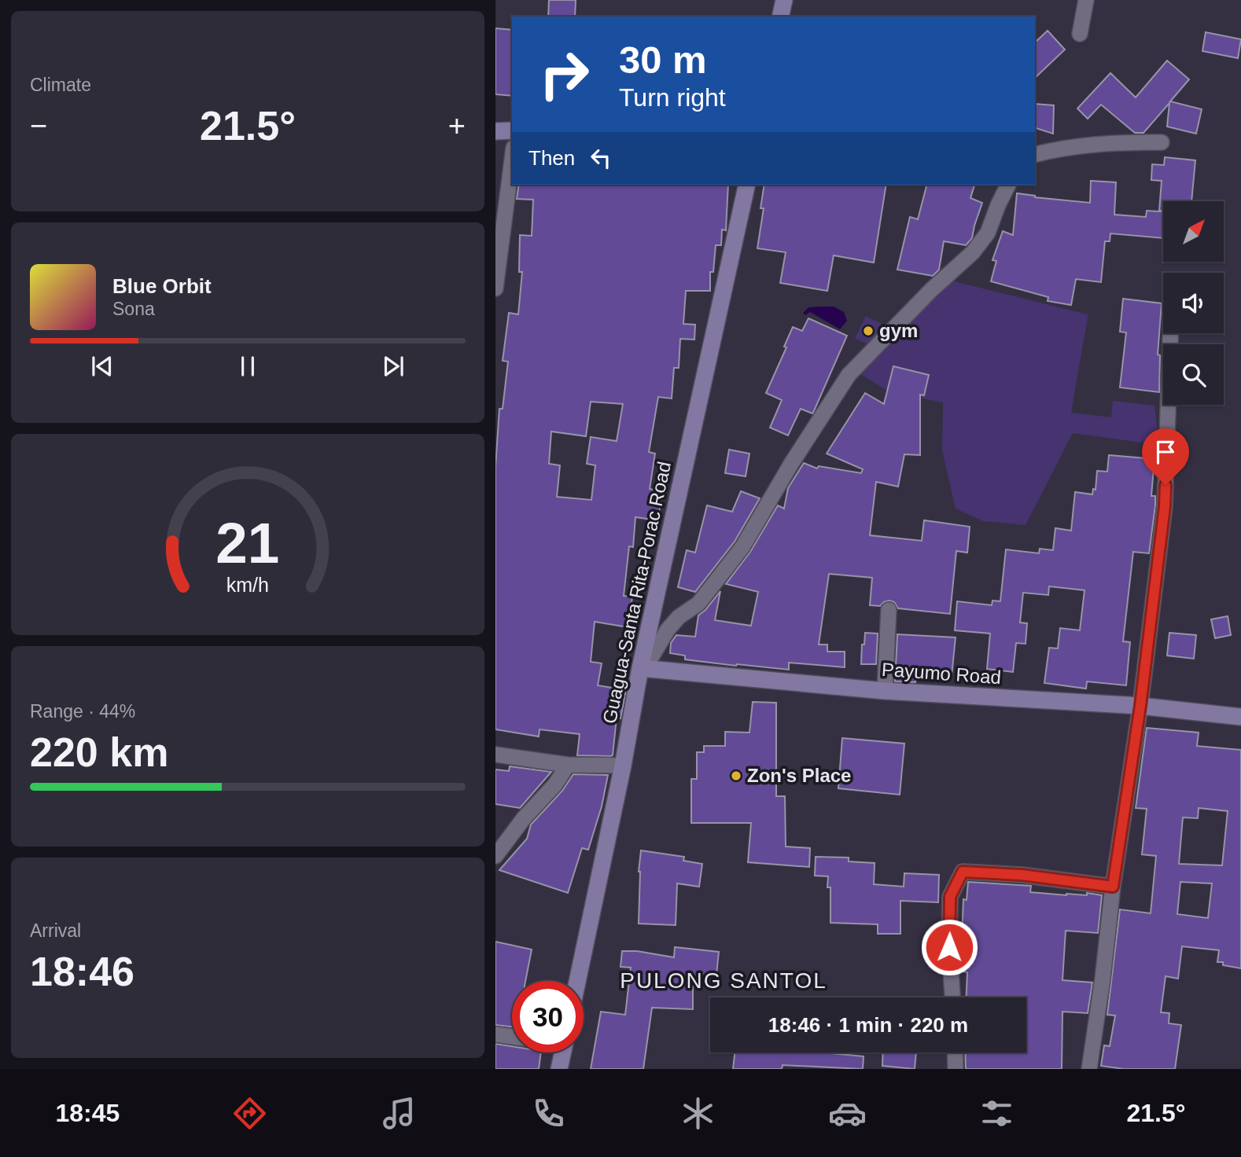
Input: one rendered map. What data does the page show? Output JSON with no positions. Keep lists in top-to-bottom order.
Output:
{
  "streets": {
    "main road": ["Guagua-Santa Rita-Porac Road", "Payumo Road"]
  },
  "crossings": [
    ["Guagua-Santa Rita-Porac Road", "Payumo Road"]
  ],
  "districts": ["PULONG SANTOL"],
  "places": ["gym", "Zon's Place"],
  "north": "top right",
  "page": {
    "tile": [
      "Climate",
      ["Range · 44%", "220 km"],
      ["Arrival", "18:46"]
    ],
    "turn": ["30 m", "Turn right"],
    "heat": ["−", "21.5°", "+"],
    "then": "Then",
    "song": ["Blue Orbit", "Sona"],
    "limit": "30",
    "trip": "18:46 · 1 min · 220 m",
    "tabs": ["18:45", "21.5°"],
    "gauge": ["21", "km/h"]
  }
}
